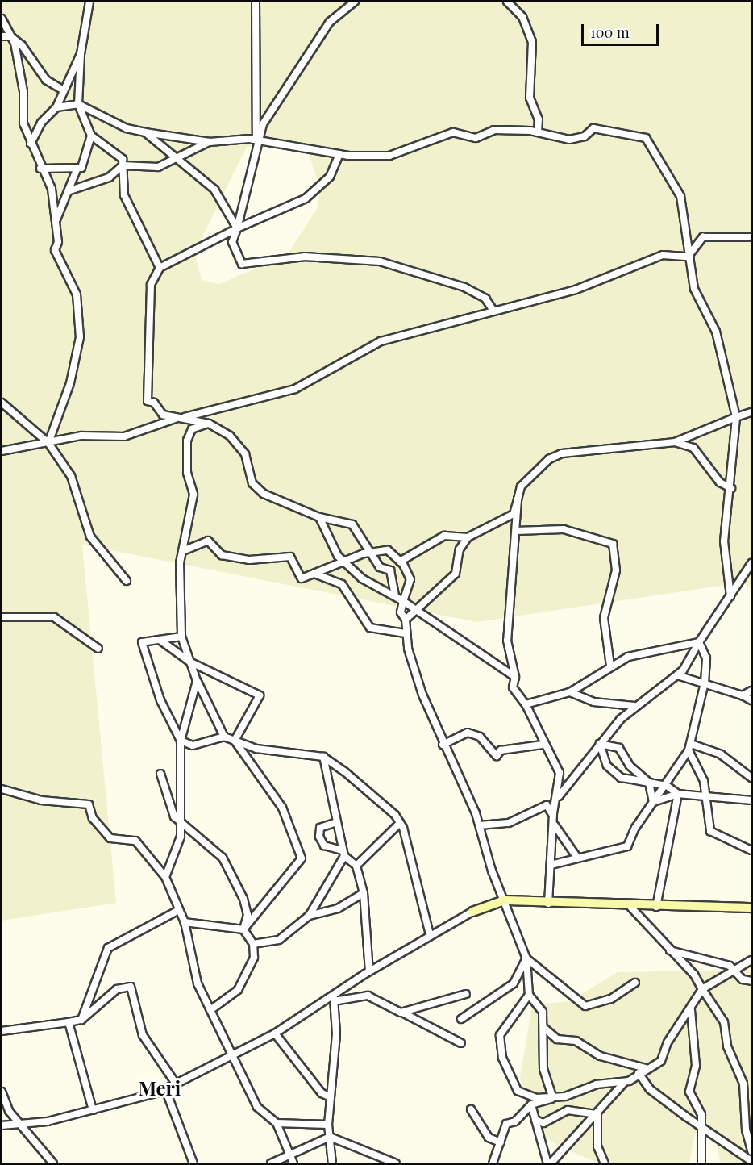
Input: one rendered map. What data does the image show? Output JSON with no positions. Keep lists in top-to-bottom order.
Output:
{
  "districts": ["Meri"],
  "scale_bar": "100 m"
}
